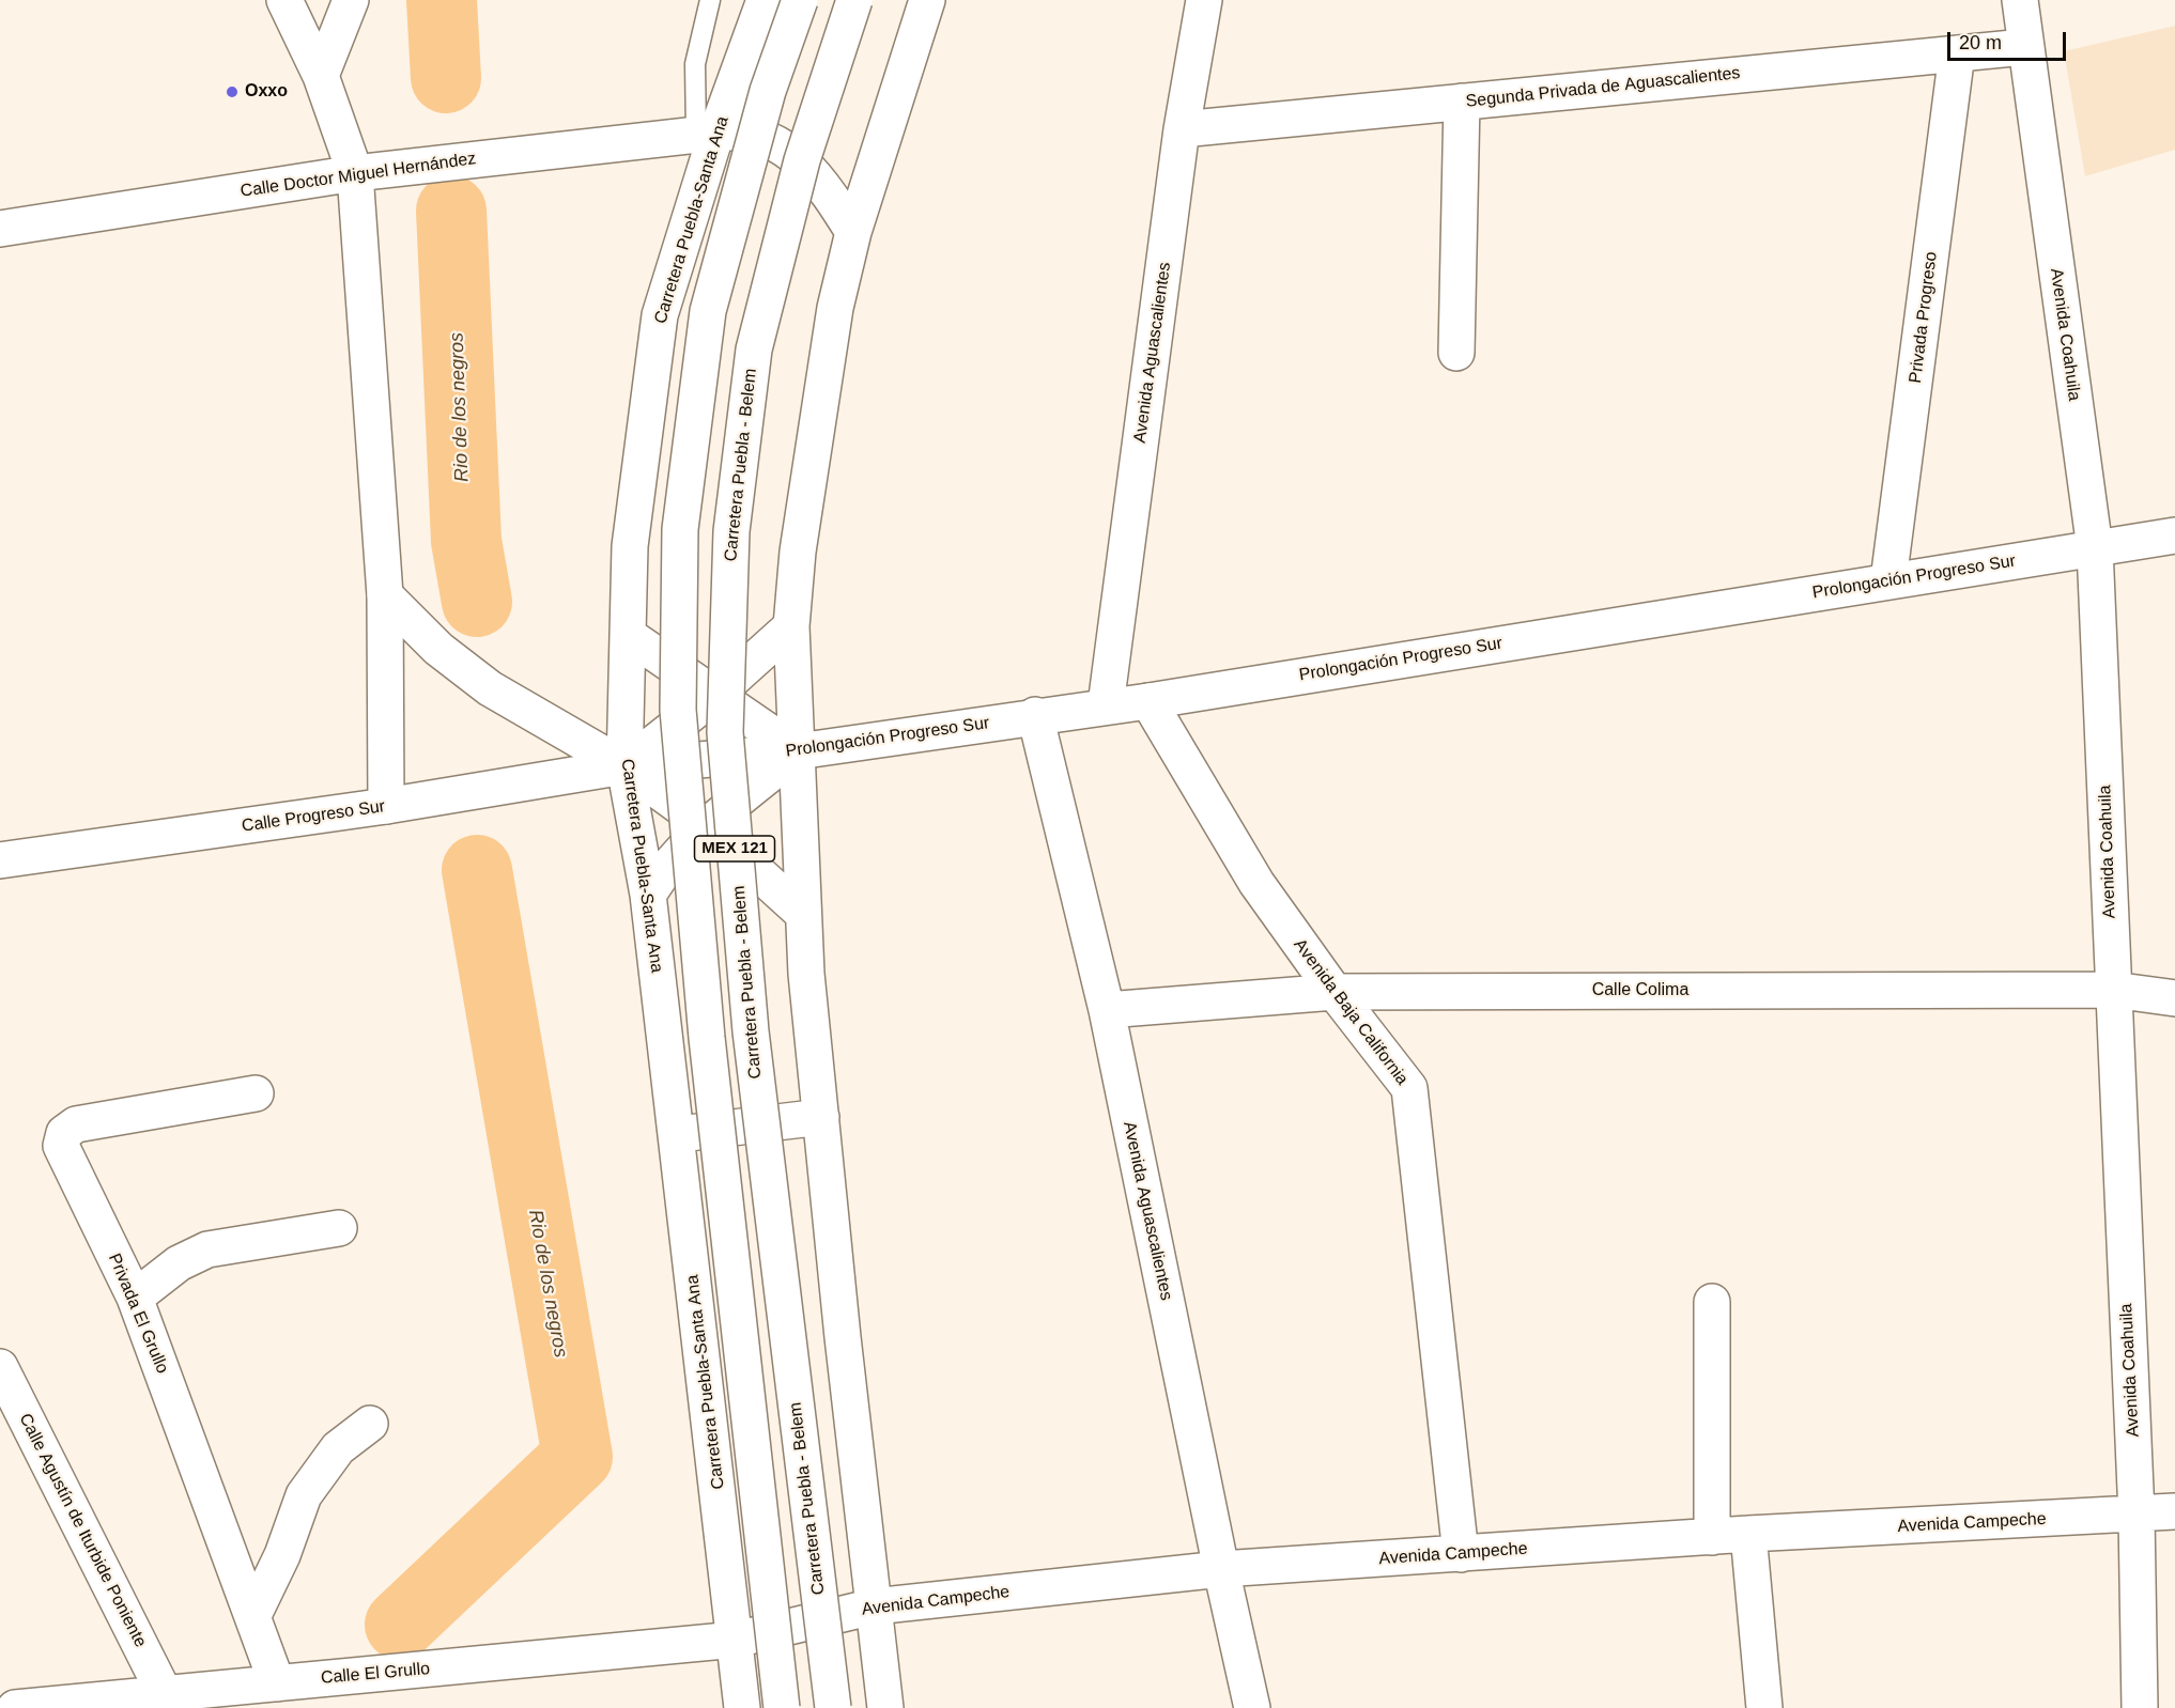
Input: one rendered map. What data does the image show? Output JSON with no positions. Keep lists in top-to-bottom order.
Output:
{
  "streets": {
    "street": [
      "Segunda Privada de Aguascalientes",
      "Calle Doctor Miguel Hernández",
      "Carretera Puebla-Santa Ana",
      "Privada Progreso",
      "Avenida Coahuila",
      "Avenida Aguascalientes",
      "Carretera Puebla - Belem",
      "Prolongación Progreso Sur",
      "Calle Progreso Sur",
      "MEX 121",
      "Calle Colima",
      "Avenida Baja California",
      "Privada El Grullo",
      "Avenida Campeche",
      "Calle Agustín de Iturbide Poniente",
      "Calle El Grullo"
    ]
  },
  "crossings": [
    ["Segunda Privada de Aguascalientes", "Privada Progreso"],
    ["Segunda Privada de Aguascalientes", "Avenida Coahuila"],
    ["Segunda Privada de Aguascalientes", "Avenida Aguascalientes"],
    ["Calle Doctor Miguel Hernández", "Carretera Puebla-Santa Ana"],
    ["Carretera Puebla-Santa Ana", "Prolongación Progreso Sur"],
    ["Carretera Puebla-Santa Ana", "Calle Progreso Sur"],
    ["Carretera Puebla-Santa Ana", "Avenida Campeche"],
    ["Carretera Puebla-Santa Ana", "Calle El Grullo"],
    ["Privada Progreso", "Prolongación Progreso Sur"],
    ["Avenida Coahuila", "Prolongación Progreso Sur"],
    ["Avenida Coahuila", "Calle Colima"],
    ["Avenida Coahuila", "Avenida Campeche"],
    ["Avenida Aguascalientes", "Prolongación Progreso Sur"],
    ["Avenida Aguascalientes", "Calle Colima"],
    ["Avenida Aguascalientes", "Avenida Campeche"],
    ["Prolongación Progreso Sur", "Calle Progreso Sur"],
    ["Prolongación Progreso Sur", "Avenida Baja California"],
    ["Calle Colima", "Avenida Baja California"],
    ["Avenida Baja California", "Avenida Campeche"],
    ["Privada El Grullo", "Calle El Grullo"],
    ["Avenida Campeche", "Calle El Grullo"],
    ["Calle Agustín de Iturbide Poniente", "Calle El Grullo"]
  ],
  "water": ["Rio de los negros"],
  "places": ["Oxxo"],
  "scale_bar": "20 m"
}
